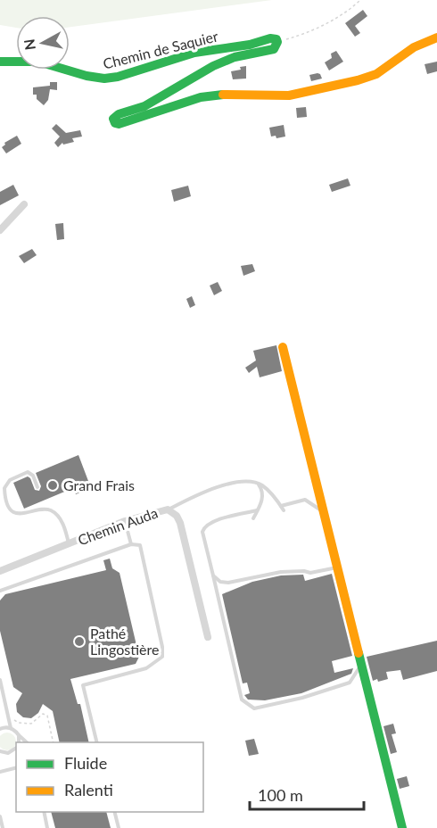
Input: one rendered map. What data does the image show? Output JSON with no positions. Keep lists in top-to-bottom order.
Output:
{
  "streets": {
    "street": ["Chemin de Saquier", "Chemin Auda"]
  },
  "places": ["Grand Frais", "Pathé Lingostière"],
  "legend": ["Fluide", "Ralenti"],
  "scale_bar": "100 m",
  "north": "left"
}
